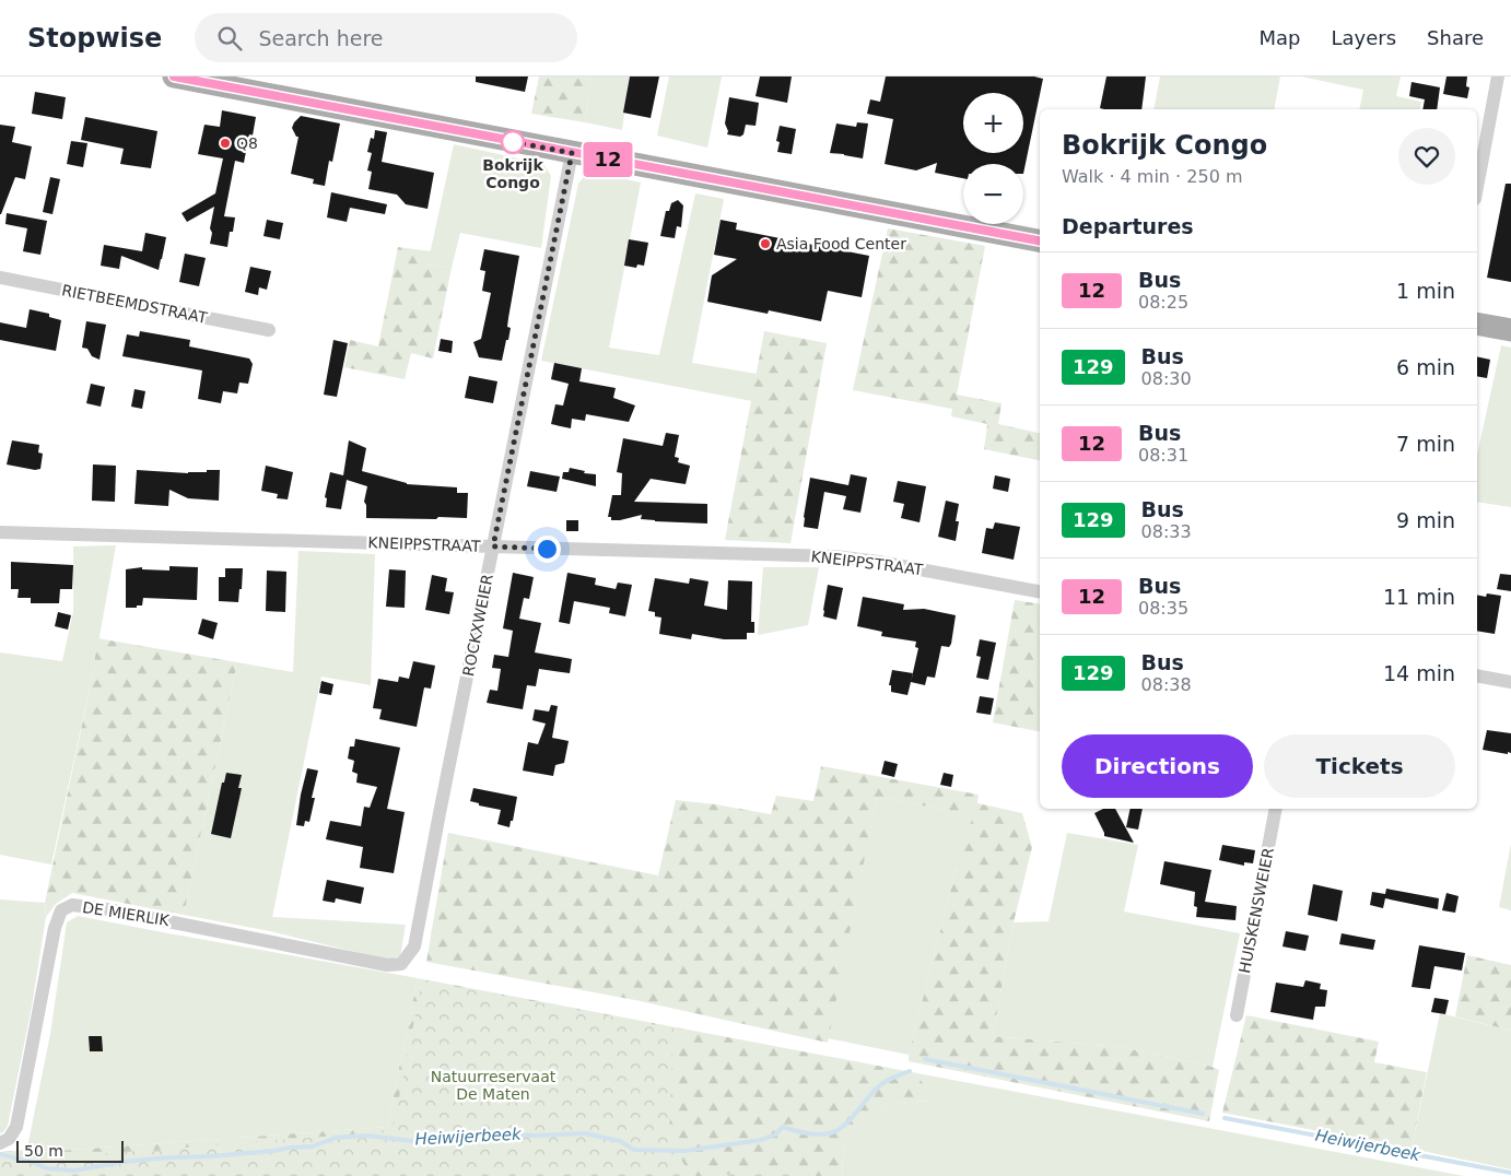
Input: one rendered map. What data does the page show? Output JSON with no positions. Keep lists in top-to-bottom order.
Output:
{
  "streets": {
    "street": [
      "RIETBEEMDSTRAAT",
      "KNEIPPSTRAAT",
      "ROCKXWEIER",
      "HUISKENSWEIER",
      "DE MIERLIK"
    ]
  },
  "crossings": [
    ["KNEIPPSTRAAT", "ROCKXWEIER"],
    ["ROCKXWEIER", "DE MIERLIK"]
  ],
  "water": ["Heiwijerbeek"],
  "parks": ["Natuurreservaat De Maten"],
  "places": ["Bokrijk Congo", "Q8", "Asia Food Center"],
  "lines": ["bus line 12"],
  "scale_bar": "50 m",
  "page": {
    "header": "Stopwise",
    "search": "Search here",
    "nav": ["Map", "Layers", "Share"],
    "on_map": "12",
    "map_buttons": ["+", "−"],
    "heading": [
      ["Bokrijk Congo", "Walk · 4 min · 250 m"],
      "Departures"
    ],
    "list": [
      {
        "mark": "12",
        "name": "Bus",
        "note": "08:25",
        "value": "1 min"
      },
      {
        "mark": "129",
        "name": "Bus",
        "note": "08:30",
        "value": "6 min"
      },
      {
        "mark": "12",
        "name": "Bus",
        "note": "08:31",
        "value": "7 min"
      },
      {
        "mark": "129",
        "name": "Bus",
        "note": "08:33",
        "value": "9 min"
      },
      {
        "mark": "12",
        "name": "Bus",
        "note": "08:35",
        "value": "11 min"
      },
      {
        "mark": "129",
        "name": "Bus",
        "note": "08:38",
        "value": "14 min"
      }
    ],
    "buttons": ["Directions", "Tickets"],
    "scale": "50 m"
  }
}
